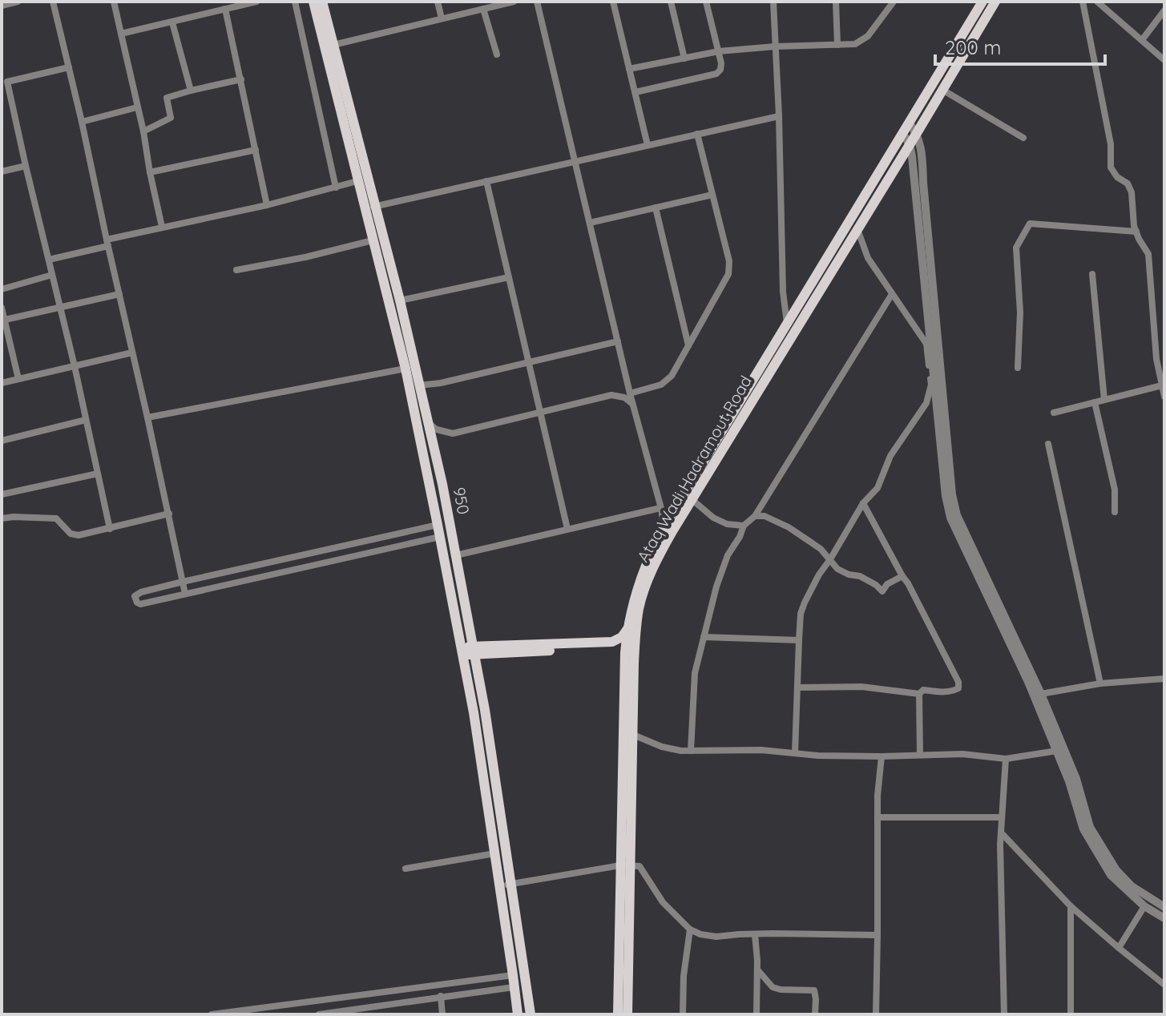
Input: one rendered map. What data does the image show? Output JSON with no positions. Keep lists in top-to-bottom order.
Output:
{
  "streets": {
    "main road": ["Ataq Wadi Hadramout Road", "950"]
  },
  "scale_bar": "200 m"
}
